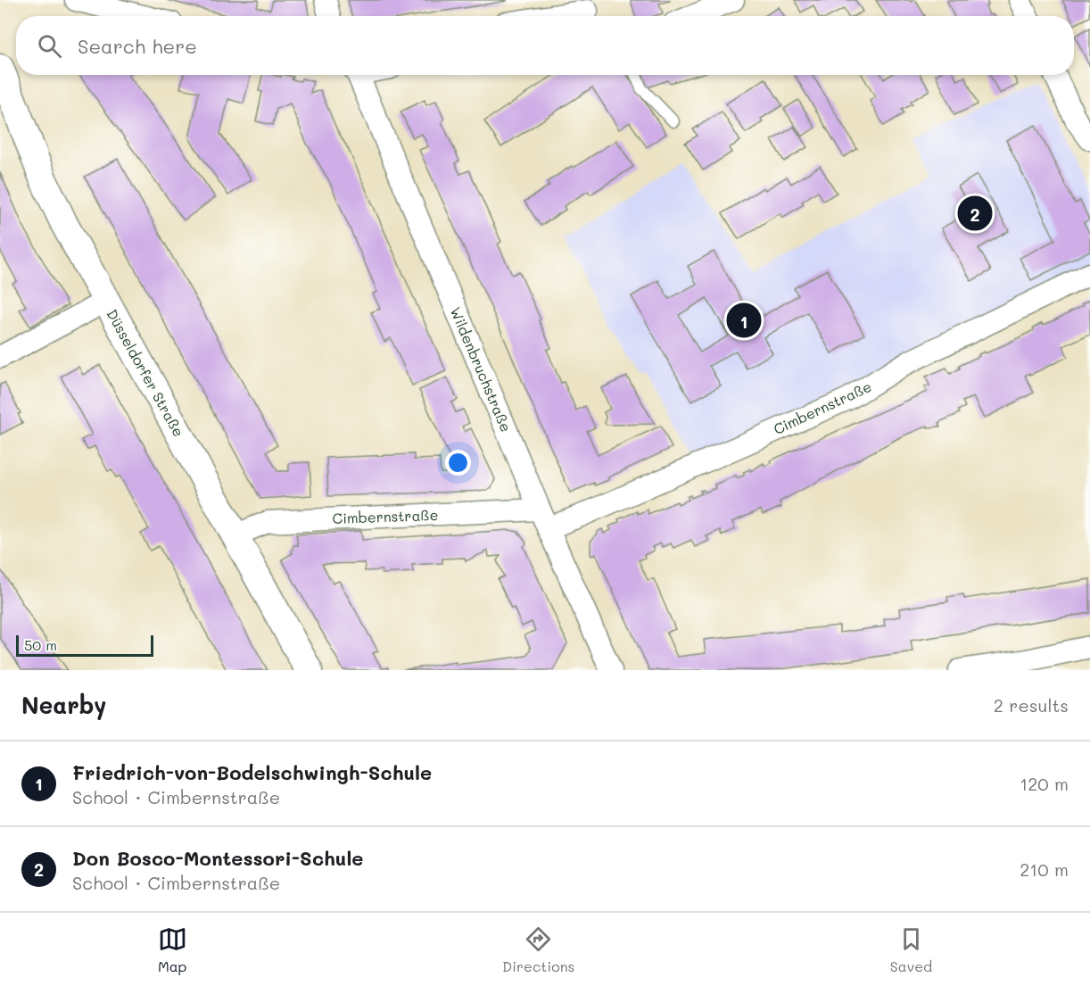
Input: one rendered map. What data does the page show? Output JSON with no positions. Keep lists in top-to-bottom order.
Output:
{
  "streets": {
    "street": ["Wildenbruchstraße", "Düsseldorfer Straße", "Cimbernstraße"]
  },
  "crossings": [
    ["Wildenbruchstraße", "Cimbernstraße"],
    ["Düsseldorfer Straße", "Cimbernstraße"]
  ],
  "scale_bar": "50 m",
  "page": {
    "search": "Search here",
    "pins": ["2", "1"],
    "scale": "50 m",
    "heading": ["Nearby", "2 results"],
    "list": [
      {
        "mark": "1",
        "name": "Friedrich-von-Bodelschwingh-Schule",
        "note": "School · Cimbernstraße",
        "value": "120 m"
      },
      {
        "mark": "2",
        "name": "Don Bosco-Montessori-Schule",
        "note": "School · Cimbernstraße",
        "value": "210 m"
      }
    ],
    "nav": ["Map", "Directions", "Saved"]
  }
}
